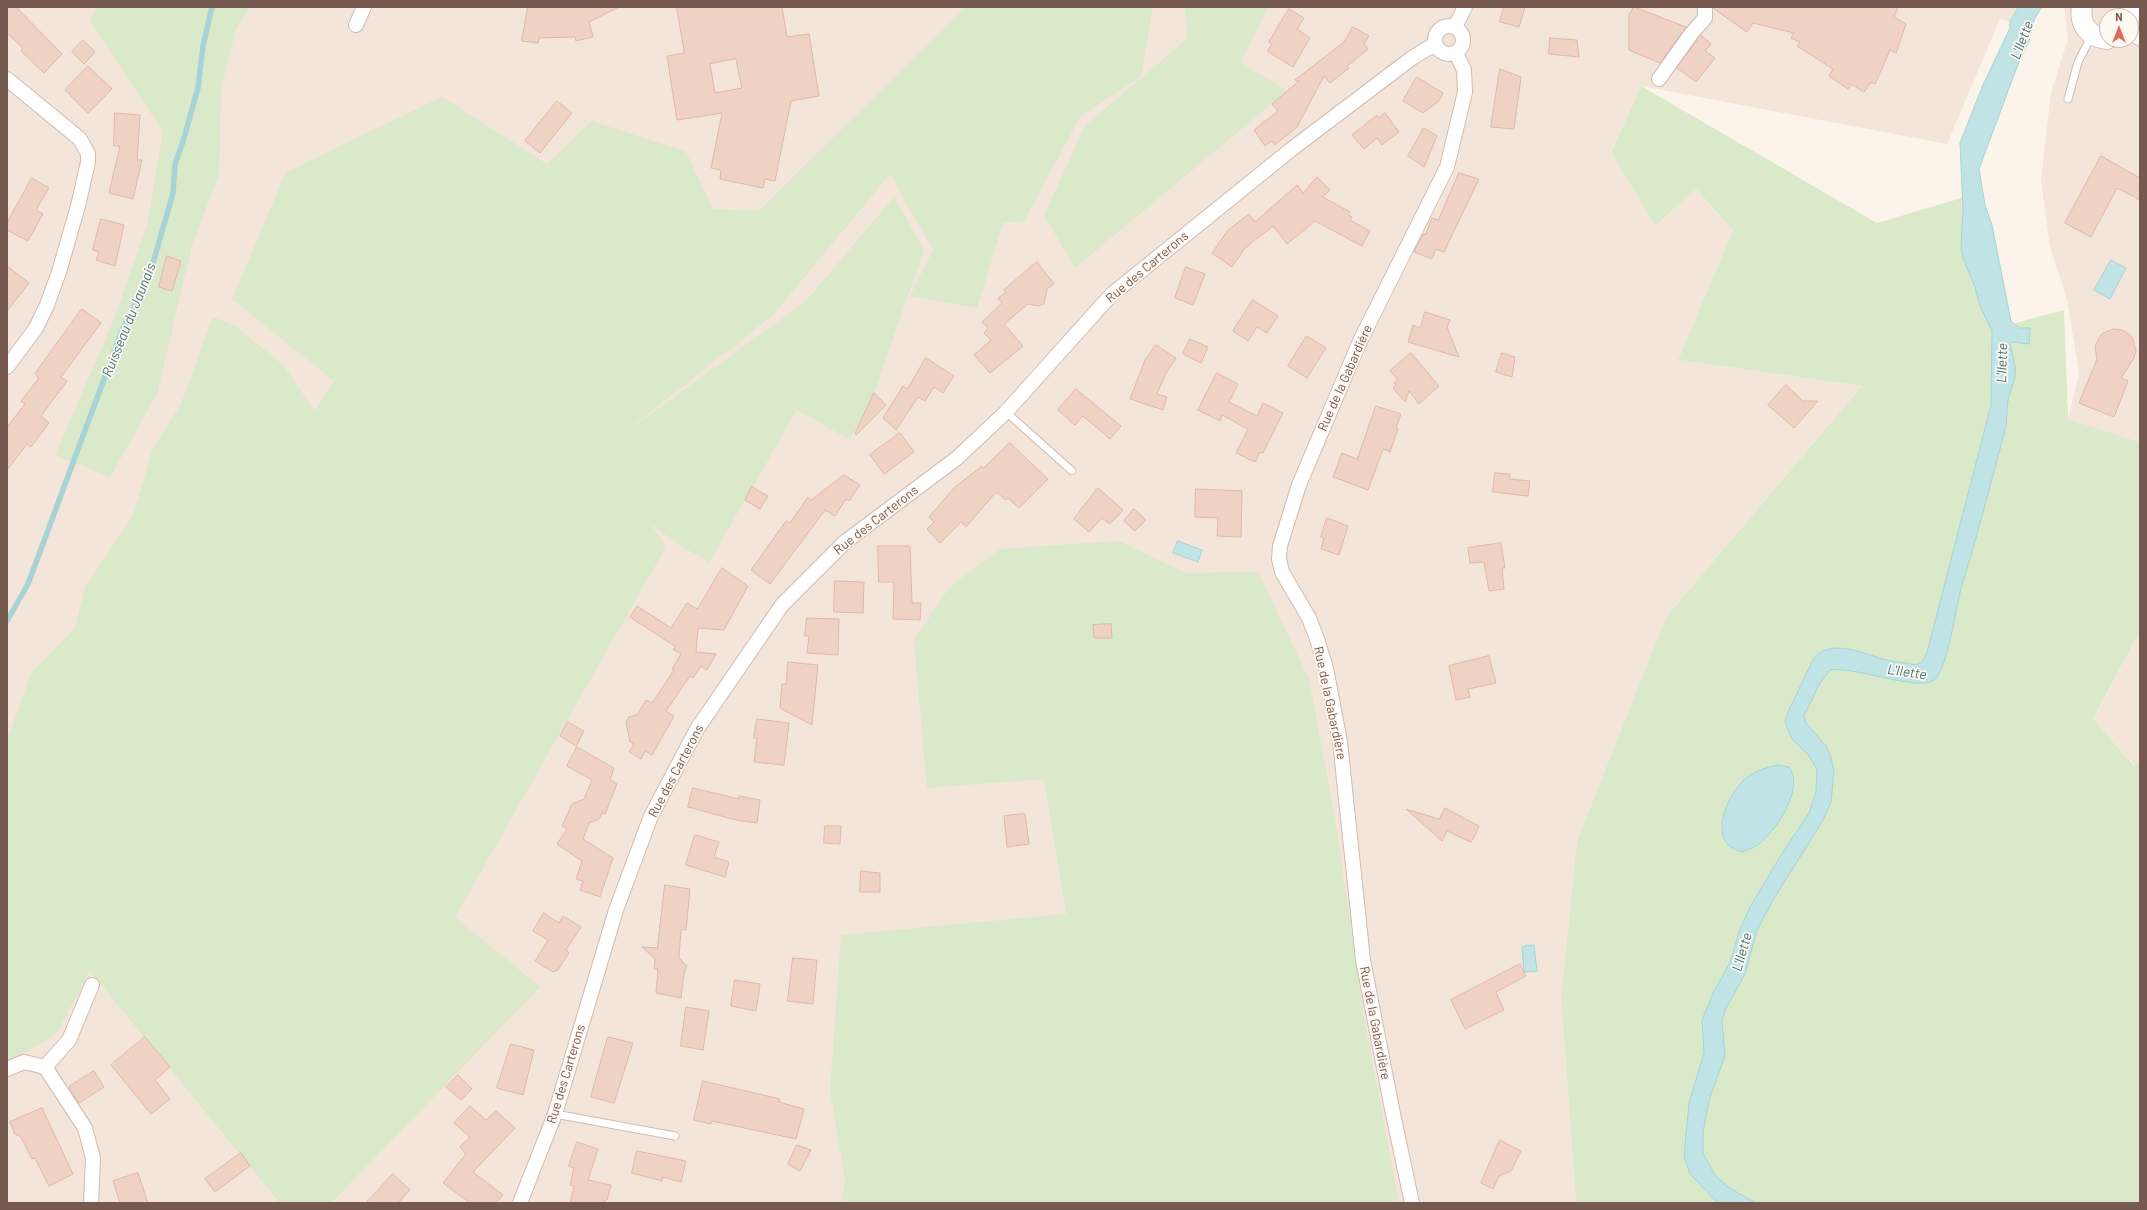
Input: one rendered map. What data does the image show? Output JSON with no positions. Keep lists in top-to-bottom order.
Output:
{
  "streets": {
    "street": ["Rue des Carterons", "Rue de la Gabardière"]
  },
  "crossings": [
    ["Rue des Carterons", "Rue de la Gabardière"]
  ],
  "water": ["L'Ilette", "Ruisseau du Jaunais"],
  "north": "top"
}
